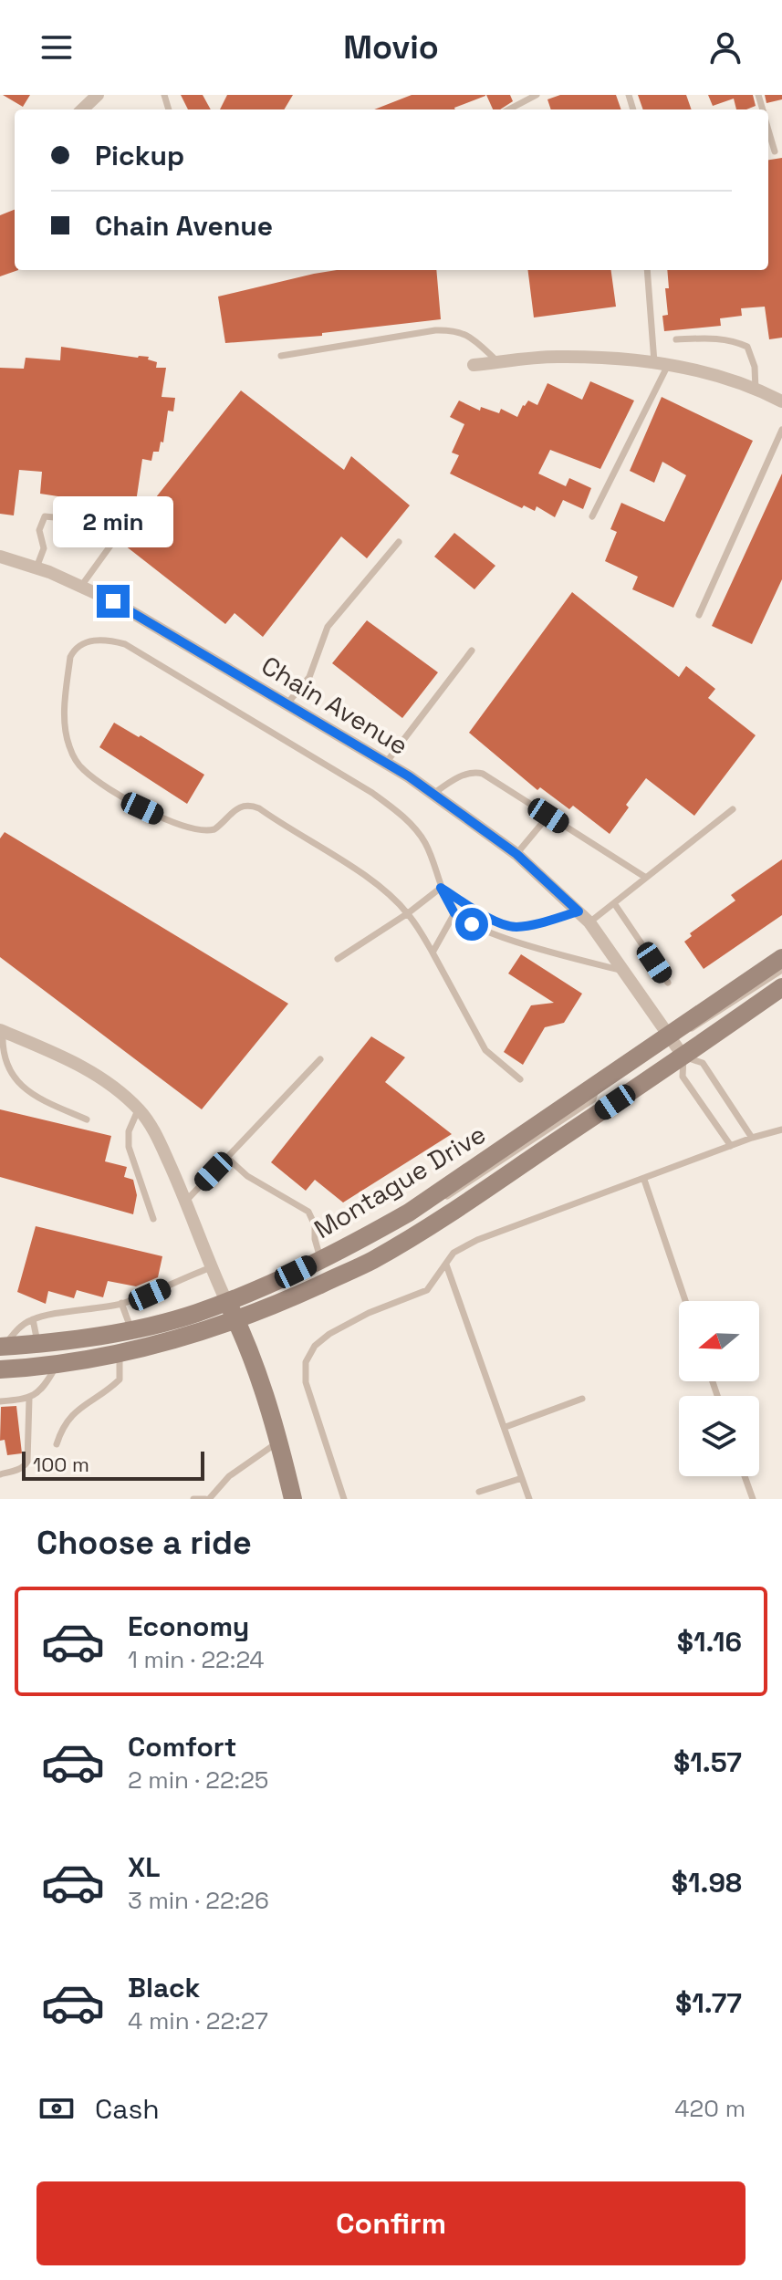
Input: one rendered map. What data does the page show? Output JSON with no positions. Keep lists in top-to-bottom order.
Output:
{
  "streets": {
    "main road": ["Montague Drive"],
    "street": ["Chain Avenue"]
  },
  "crossings": [
    ["Chain Avenue", "Montague Drive"]
  ],
  "scale_bar": "100 m",
  "north": "left",
  "page": {
    "header": "Movio",
    "banner": ["Pickup", "Chain Avenue"],
    "bubble": "2 min",
    "scale": "100 m",
    "heading": "Choose a ride",
    "list": [
      {
        "name": "Economy",
        "note": "1 min · 22:24",
        "value": "$1.16"
      },
      {
        "name": "Comfort",
        "note": "2 min · 22:25",
        "value": "$1.57"
      },
      {
        "name": "XL",
        "note": "3 min · 22:26",
        "value": "$1.98"
      },
      {
        "name": "Black",
        "note": "4 min · 22:27",
        "value": "$1.77"
      }
    ],
    "pay": ["Cash", "420 m"],
    "buttons": "Confirm"
  }
}
